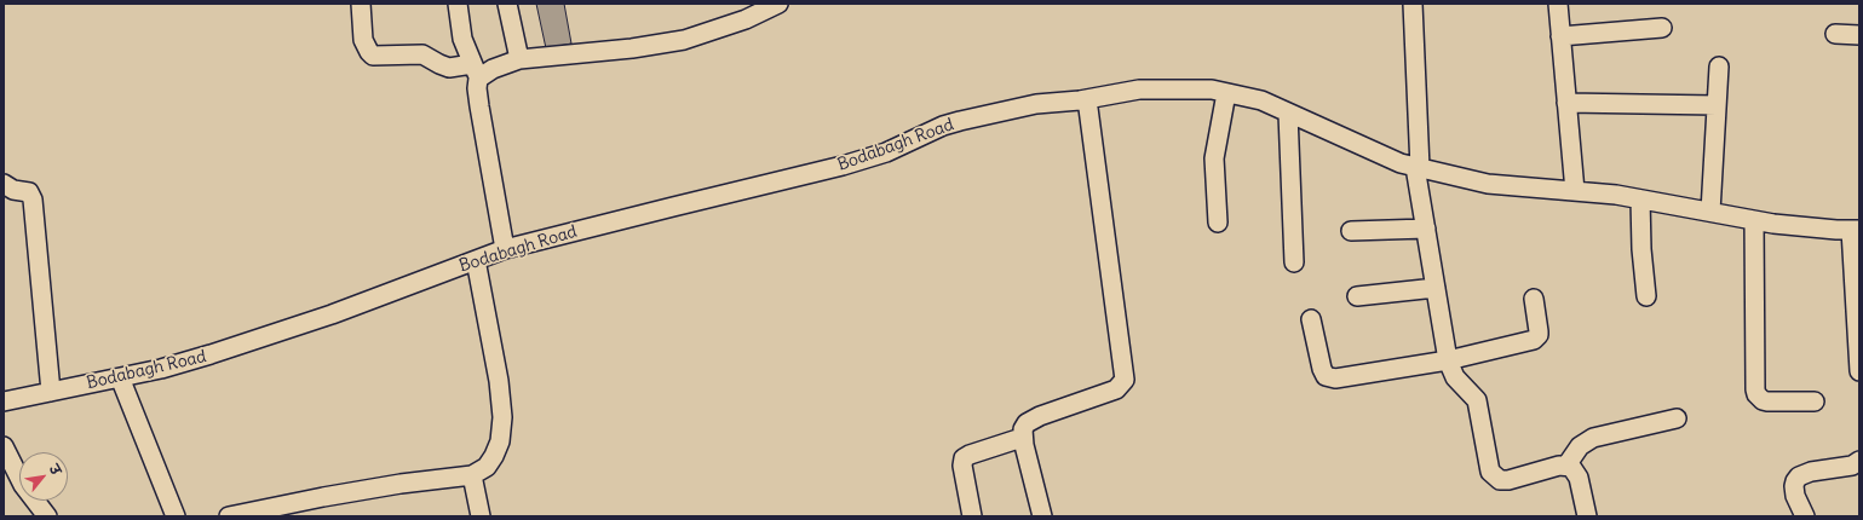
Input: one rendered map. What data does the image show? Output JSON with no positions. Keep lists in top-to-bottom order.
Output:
{
  "streets": {
    "street": ["Bodabagh Road"]
  },
  "north": "top right"
}
